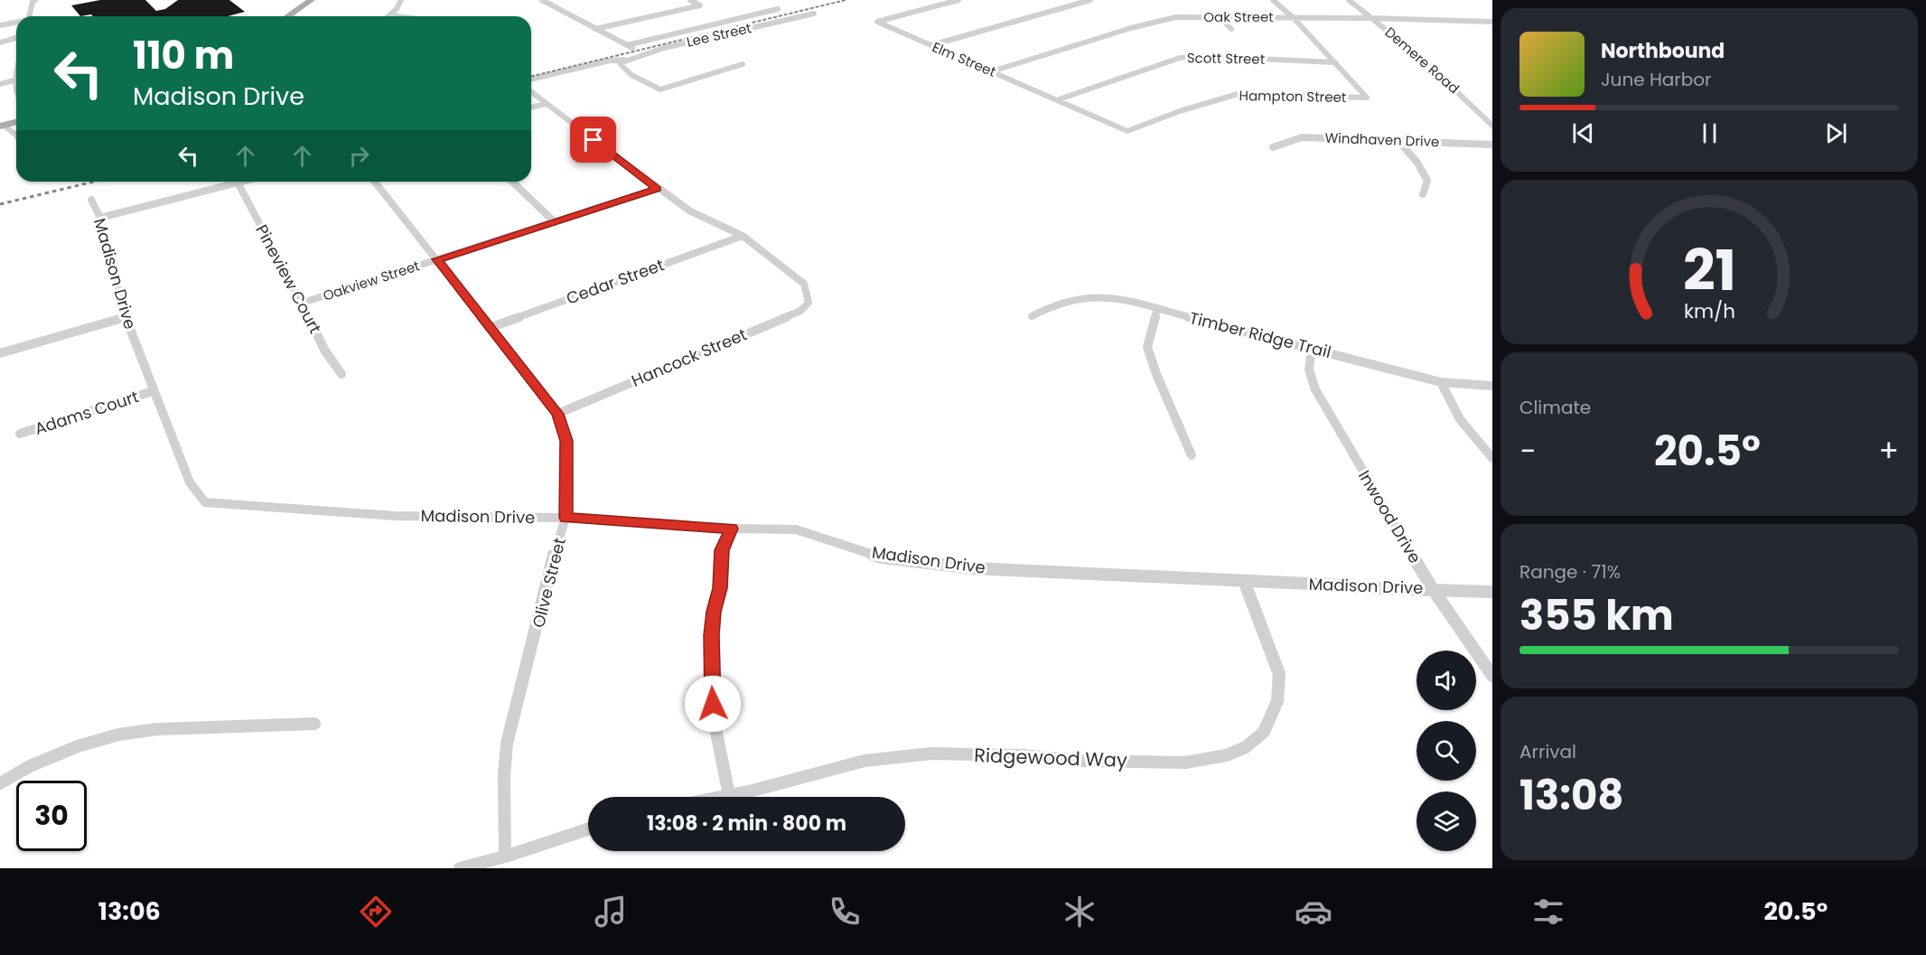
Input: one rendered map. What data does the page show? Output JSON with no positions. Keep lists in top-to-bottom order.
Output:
{
  "streets": {
    "street": [
      "Oak Street",
      "Lee Street",
      "Scott Street",
      "Elm Street",
      "Demere Road",
      "Hampton Street",
      "Windhaven Drive",
      "Madison Drive",
      "Pineview Court",
      "Oakview Street",
      "Cedar Street",
      "Timber Ridge Trail",
      "Hancock Street",
      "Adams Court",
      "Inwood Drive",
      "Olive Street",
      "Ridgewood Way"
    ]
  },
  "crossings": [
    ["Oak Street", "Elm Street"],
    ["Oak Street", "Demere Road"],
    ["Scott Street", "Elm Street"],
    ["Scott Street", "Hampton Street"],
    ["Elm Street", "Hampton Street"],
    ["Madison Drive", "Adams Court"],
    ["Madison Drive", "Inwood Drive"],
    ["Madison Drive", "Olive Street"],
    ["Madison Drive", "Ridgewood Way"],
    ["Pineview Court", "Oakview Street"],
    ["Oakview Street", "Olive Street"],
    ["Cedar Street", "Hancock Street"],
    ["Cedar Street", "Olive Street"],
    ["Timber Ridge Trail", "Inwood Drive"],
    ["Hancock Street", "Olive Street"]
  ],
  "page": {
    "turn": ["110 m", "Madison Drive"],
    "song": ["Northbound", "June Harbor"],
    "tile": [
      "Climate",
      ["Range · 71%", "355 km"],
      ["Arrival", "13:08"]
    ],
    "heat": ["−", "20.5°", "+"],
    "limit": "30",
    "trip": "13:08 · 2 min · 800 m",
    "tabs": ["13:06", "20.5°"],
    "gauge": ["21", "km/h"]
  }
}
